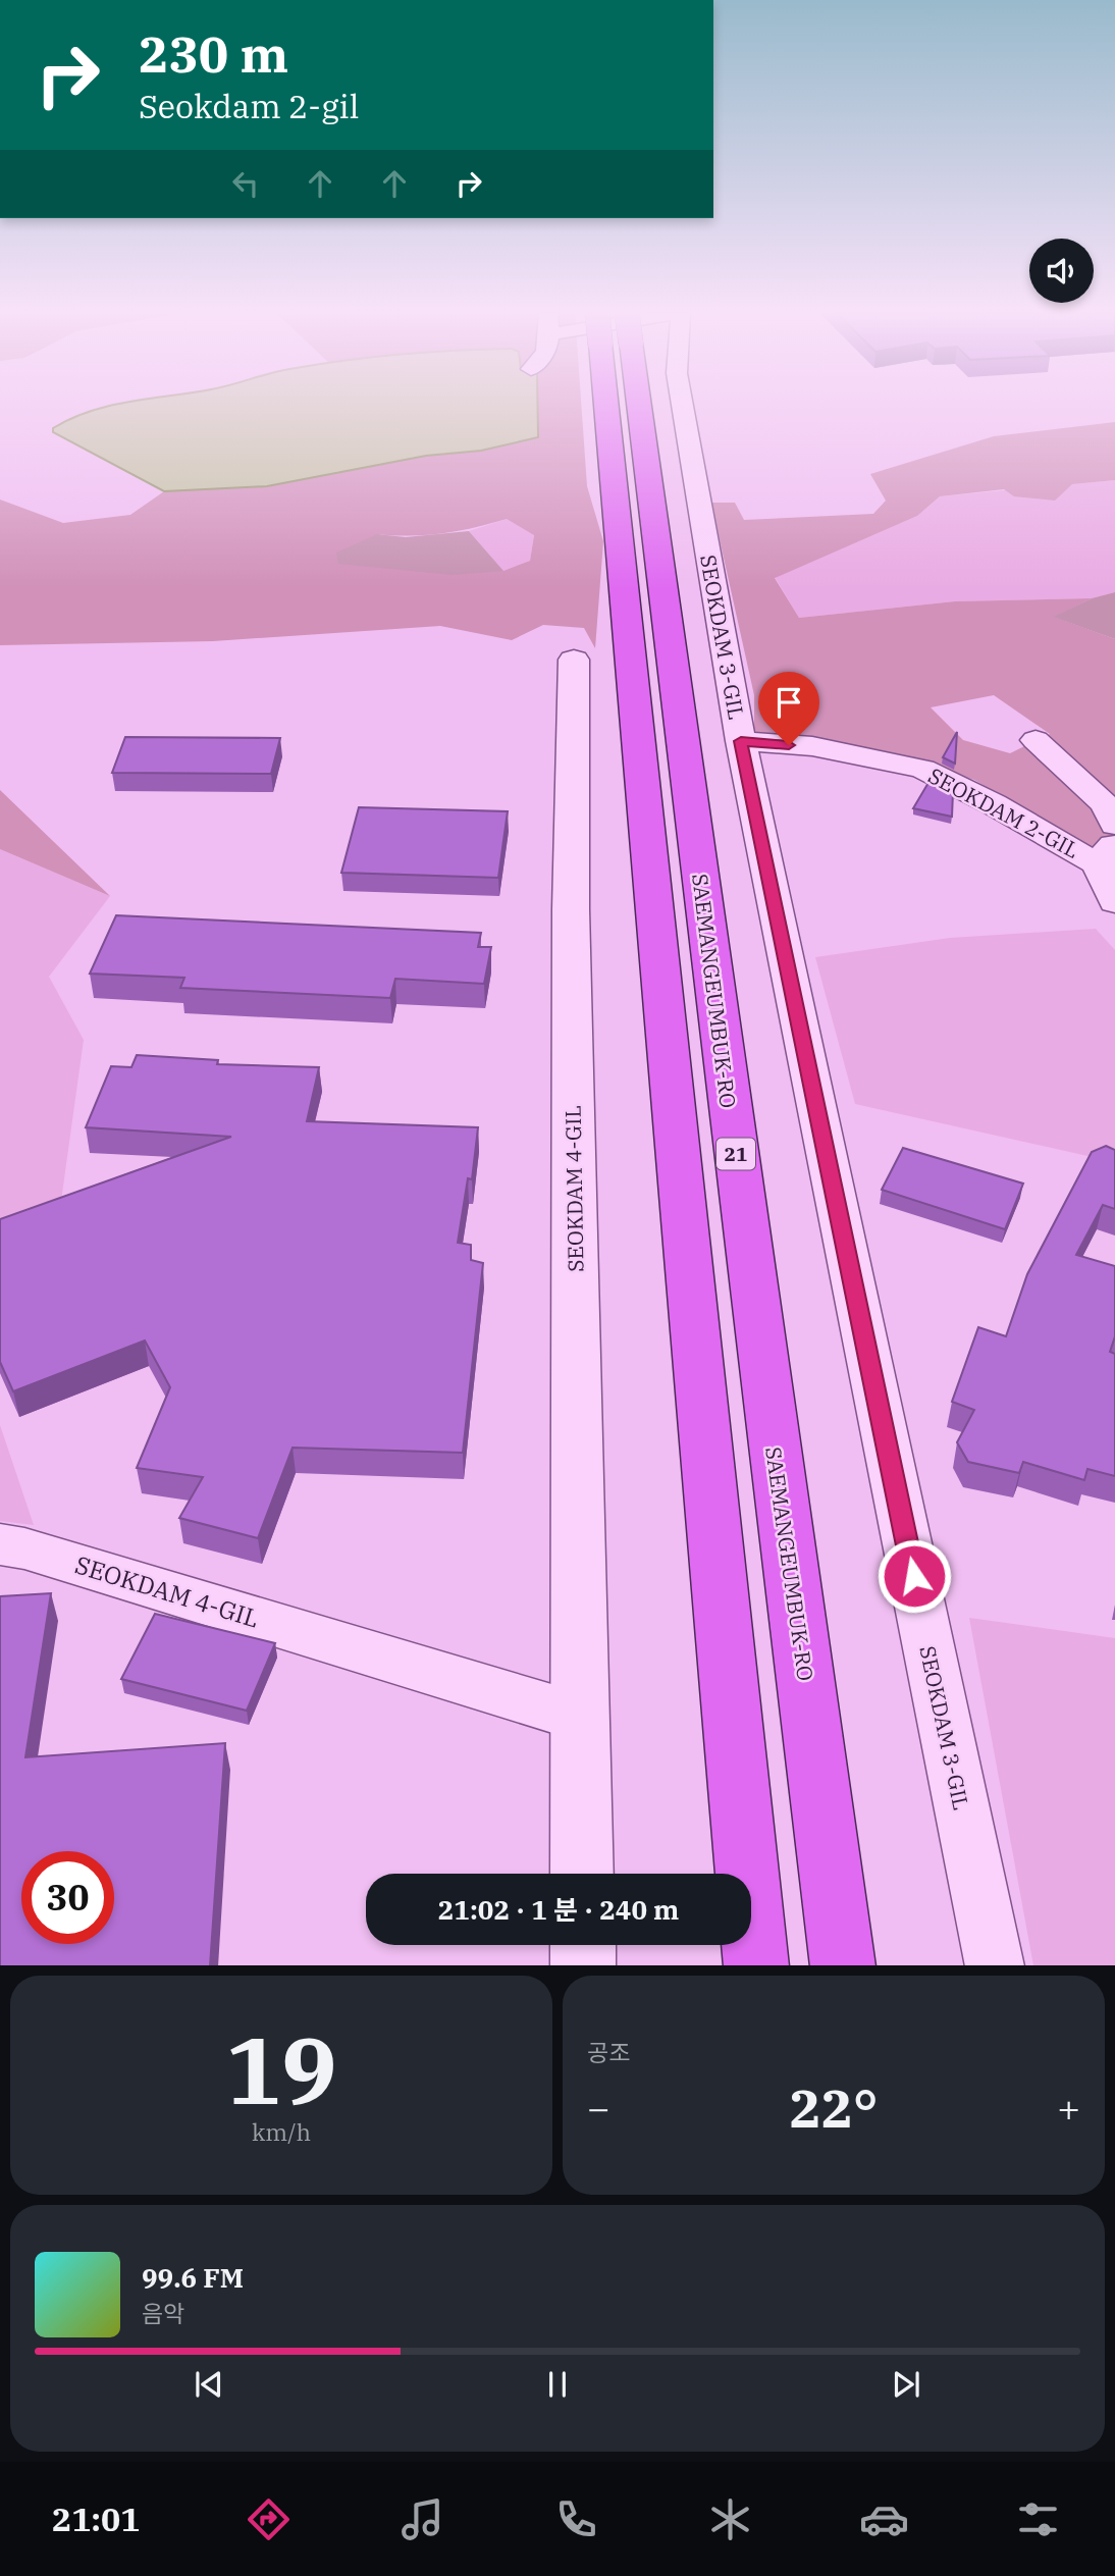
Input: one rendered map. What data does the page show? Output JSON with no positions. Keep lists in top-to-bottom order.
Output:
{
  "streets": {
    "highway": ["SAEMANGEUMBUK-RO", "21"],
    "street": ["SEOKDAM 3-GIL", "SEOKDAM 2-GIL", "SEOKDAM 4-GIL"]
  },
  "crossings": [
    ["SEOKDAM 3-GIL", "SEOKDAM 2-GIL"]
  ],
  "page": {
    "turn": ["230 m", "Seokdam 2-gil"],
    "limit": "30",
    "trip": "21:02 · 1 분 · 240 m",
    "tile": [
      ["19", "km/h"],
      "공조"
    ],
    "heat": ["−", "22°", "+"],
    "song": ["99.6 FM", "음악"],
    "tabs": "21:01"
  }
}
